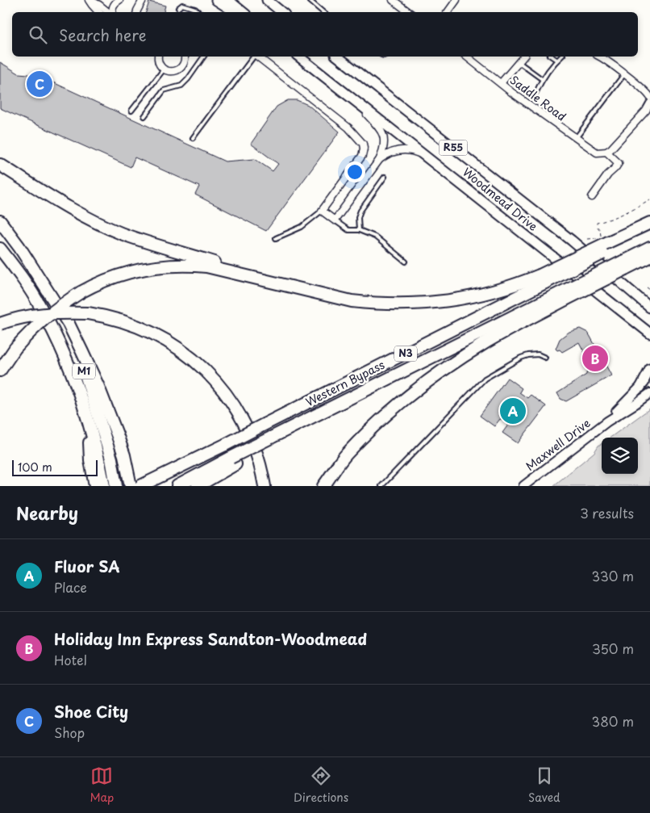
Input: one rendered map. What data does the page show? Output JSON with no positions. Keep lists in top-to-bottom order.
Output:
{
  "streets": {
    "highway": ["N3", "M1", "Western Bypass"],
    "main road": ["R55", "Woodmead Drive", "Maxwell Drive"],
    "street": ["Saddle Road"]
  },
  "scale_bar": "100 m",
  "page": {
    "search": "Search here",
    "pins": ["C", "B", "A"],
    "scale": "100 m",
    "heading": ["Nearby", "3 results"],
    "list": [
      {
        "mark": "A",
        "name": "Fluor SA",
        "note": "Place",
        "value": "330 m"
      },
      {
        "mark": "B",
        "name": "Holiday Inn Express Sandton-Woodmead",
        "note": "Hotel",
        "value": "350 m"
      },
      {
        "mark": "C",
        "name": "Shoe City",
        "note": "Shop",
        "value": "380 m"
      }
    ],
    "nav": ["Map", "Directions", "Saved"]
  }
}
